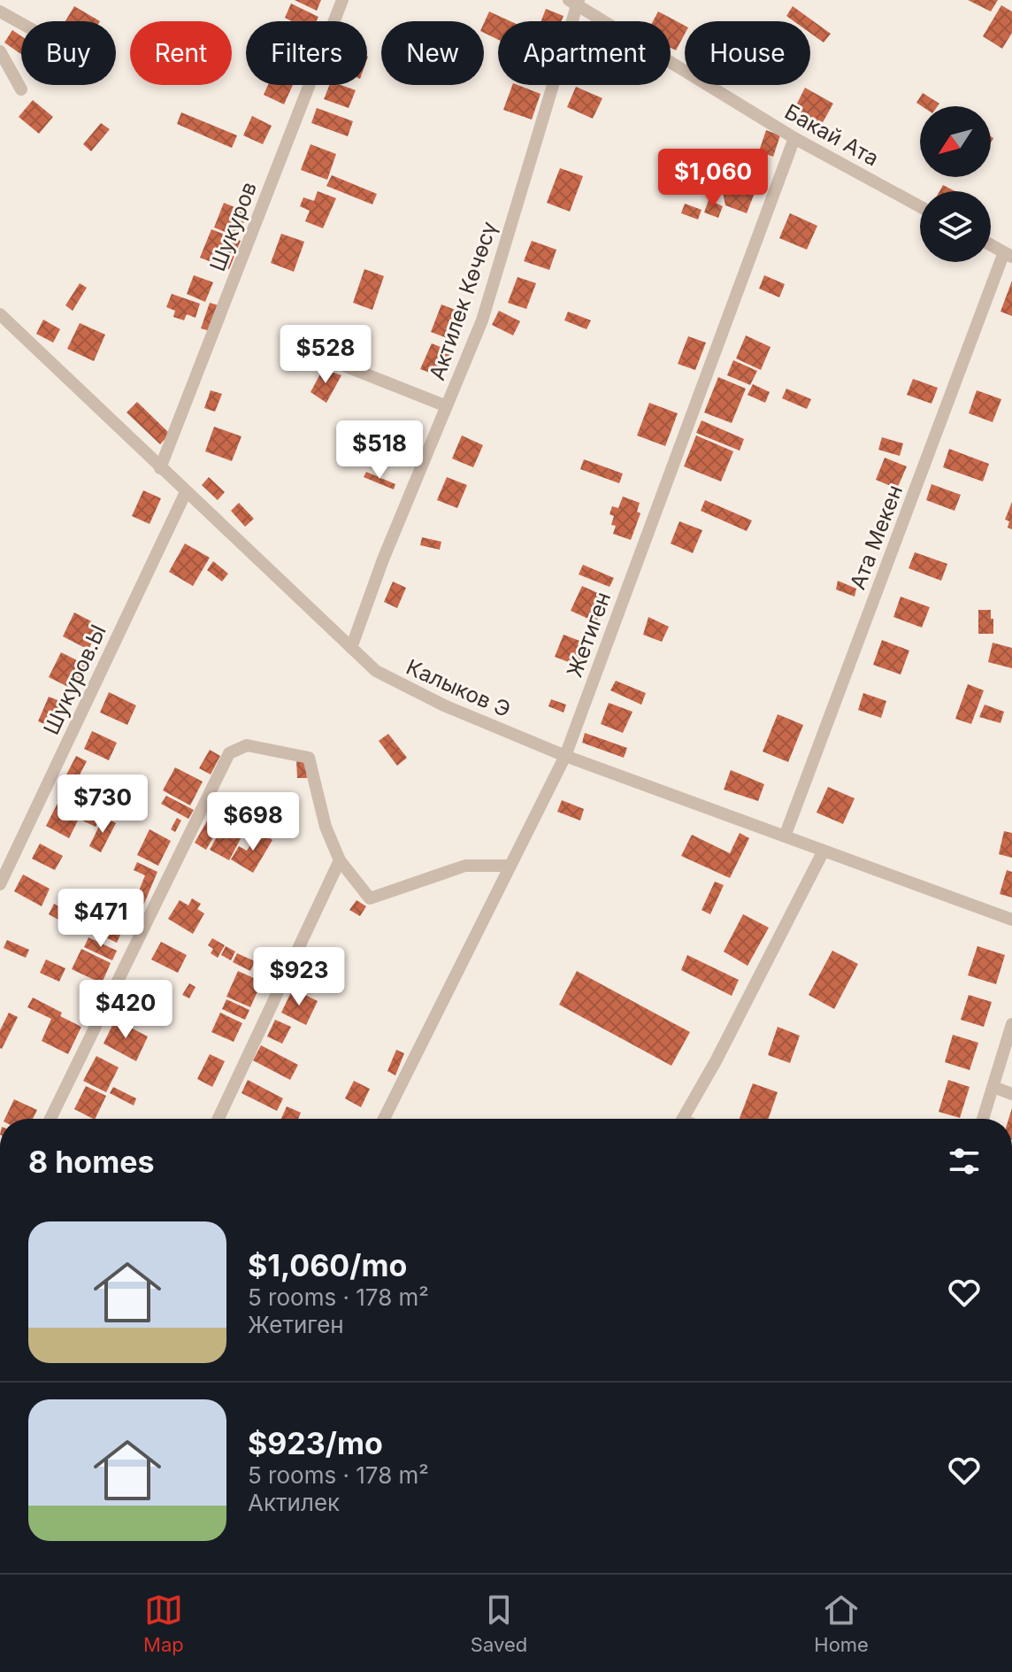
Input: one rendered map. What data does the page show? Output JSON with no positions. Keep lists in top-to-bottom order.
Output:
{
  "streets": {
    "street": [
      "Бакай Ата",
      "Шукуров",
      "Актилек Көчөсү",
      "Ата Мекен",
      "Жетиген",
      "Шукуров.Ы",
      "Калыков Э"
    ]
  },
  "crossings": [
    ["Бакай Ата", "Актилек Көчөсү"],
    ["Бакай Ата", "Жетиген"],
    ["Шукуров", "Калыков Э"],
    ["Актилек Көчөсү", "Калыков Э"],
    ["Ата Мекен", "Калыков Э"],
    ["Жетиген", "Калыков Э"],
    ["Шукуров.Ы", "Калыков Э"]
  ],
  "north": "bottom left",
  "page": {
    "chip": [
      "Buy",
      "Rent",
      "Filters",
      "New",
      "Apartment",
      "House"
    ],
    "price": [
      "$1,060",
      "$528",
      "$518",
      "$730",
      "$698",
      "$471",
      "$923",
      "$420"
    ],
    "heading": "8 homes",
    "list": [
      {
        "name": "$1,060/mo",
        "note": "5 rooms · 178 m² · Жетиген"
      },
      {
        "name": "$923/mo",
        "note": "5 rooms · 178 m² · Актилек"
      }
    ],
    "tabs": ["Map", "Saved", "Home"]
  }
}
